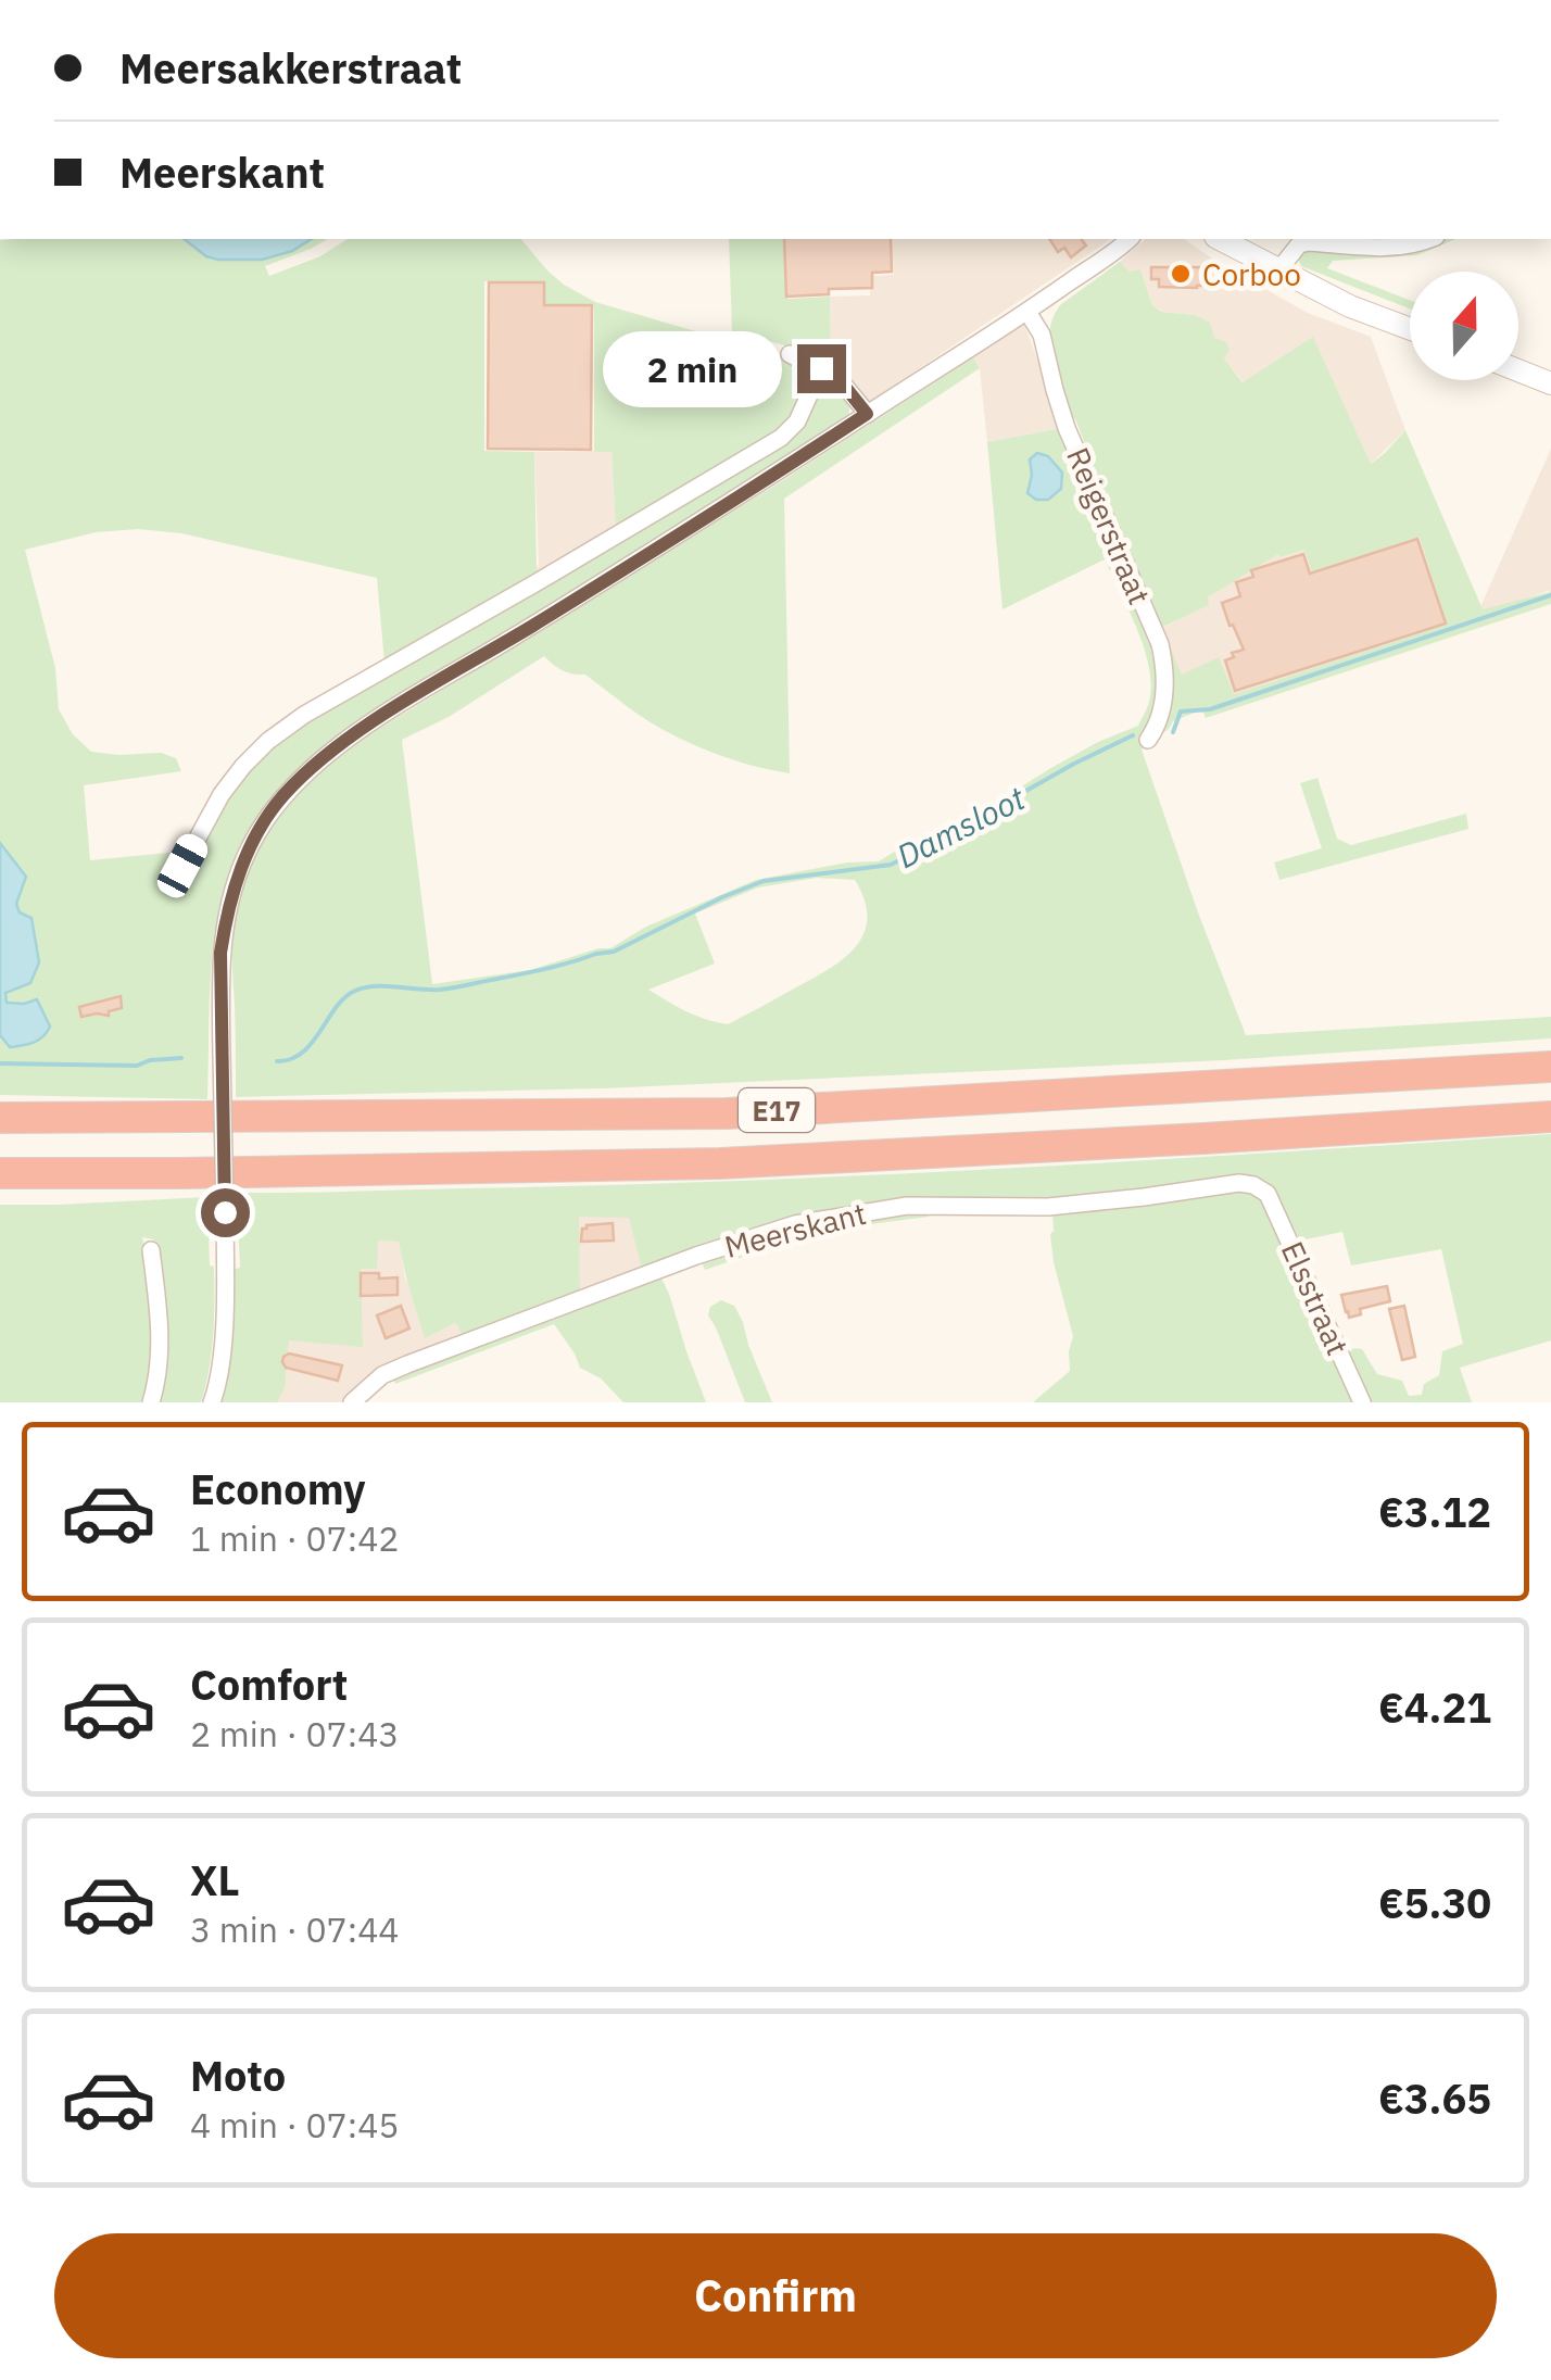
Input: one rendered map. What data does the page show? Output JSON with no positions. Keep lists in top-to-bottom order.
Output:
{
  "streets": {
    "highway": ["E17"],
    "street": ["Reigerstraat", "Meerskant", "Elsstraat"]
  },
  "crossings": [
    ["Meerskant", "Elsstraat"]
  ],
  "water": ["Damsloot"],
  "places": ["Corboo"],
  "north": "top",
  "page": {
    "banner": ["Meersakkerstraat", "Meerskant"],
    "bubble": "2 min",
    "list": [
      {
        "name": "Economy",
        "note": "1 min · 07:42",
        "value": "€3.12"
      },
      {
        "name": "Comfort",
        "note": "2 min · 07:43",
        "value": "€4.21"
      },
      {
        "name": "XL",
        "note": "3 min · 07:44",
        "value": "€5.30"
      },
      {
        "name": "Moto",
        "note": "4 min · 07:45",
        "value": "€3.65"
      }
    ],
    "buttons": "Confirm"
  }
}
